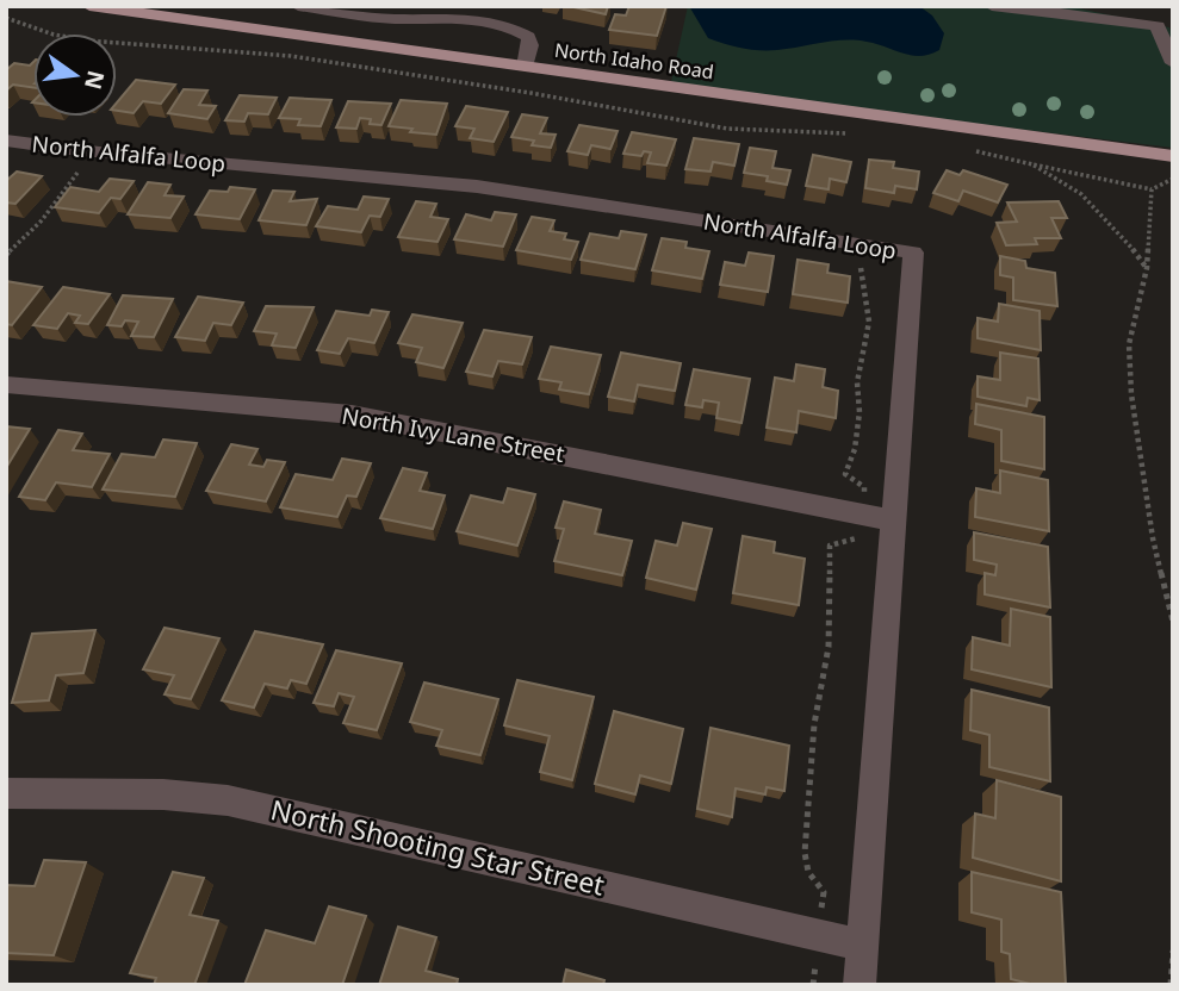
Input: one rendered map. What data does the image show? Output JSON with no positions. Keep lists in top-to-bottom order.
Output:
{
  "streets": {
    "main road": ["North Idaho Road"],
    "street": ["North Alfalfa Loop", "North Ivy Lane Street", "North Shooting Star Street"]
  },
  "crossings": [
    ["North Alfalfa Loop", "North Ivy Lane Street"],
    ["North Alfalfa Loop", "North Shooting Star Street"]
  ],
  "north": "right"
}
